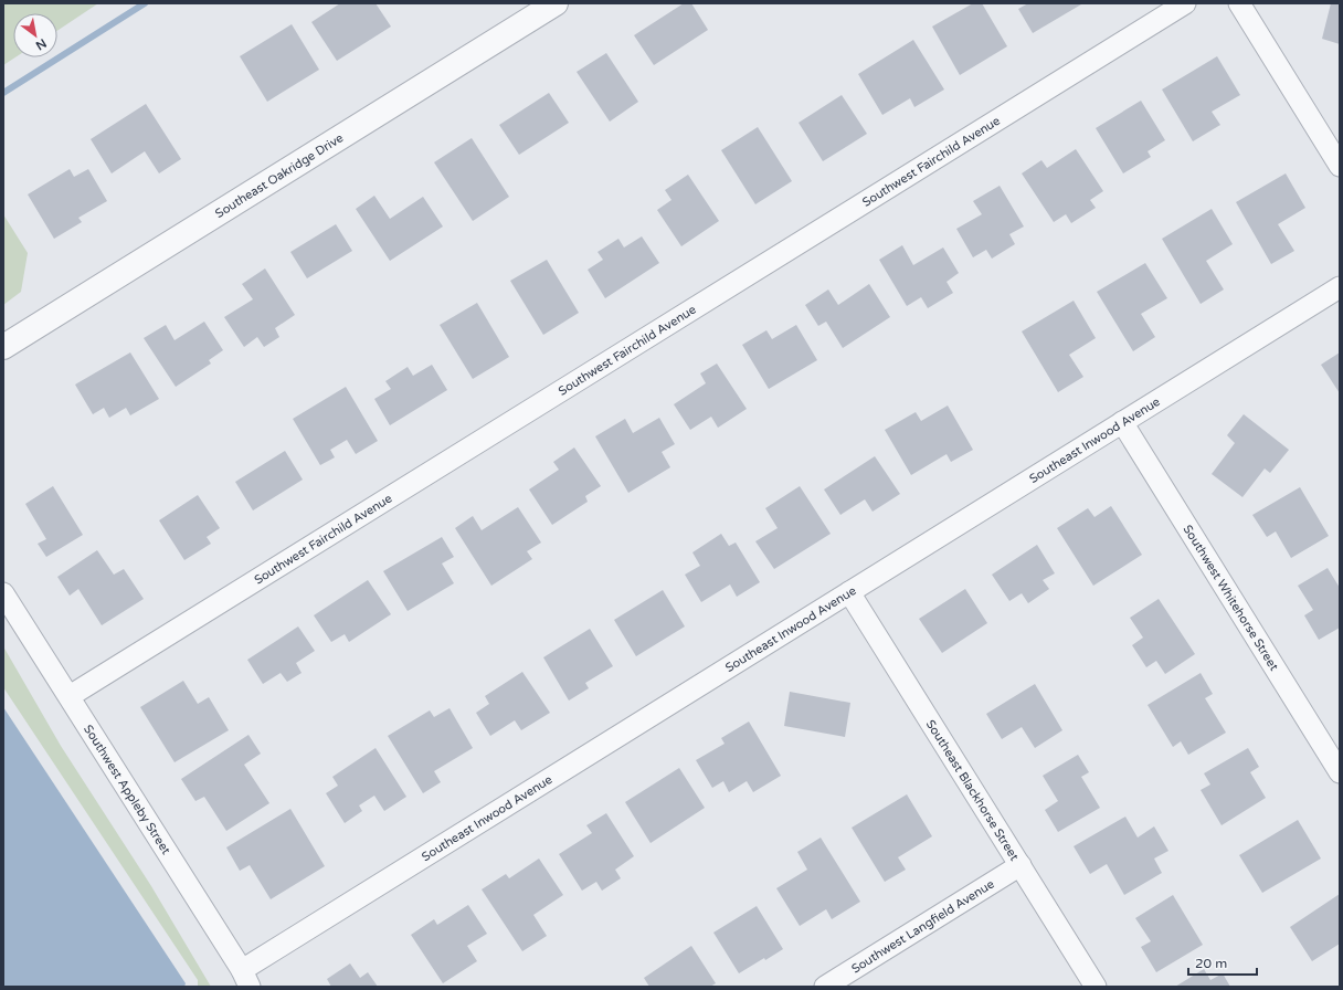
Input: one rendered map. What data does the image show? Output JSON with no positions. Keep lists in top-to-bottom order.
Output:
{
  "streets": {
    "street": [
      "Southwest Fairchild Avenue",
      "Southeast Oakridge Drive",
      "Southeast Inwood Avenue",
      "Southwest Whitehorse Street",
      "Southwest Appleby Street",
      "Southeast Blackhorse Street",
      "Southwest Langfield Avenue"
    ]
  },
  "crossings": [
    ["Southwest Fairchild Avenue", "Southwest Appleby Street"],
    ["Southeast Inwood Avenue", "Southwest Whitehorse Street"],
    ["Southeast Inwood Avenue", "Southwest Appleby Street"],
    ["Southeast Inwood Avenue", "Southeast Blackhorse Street"],
    ["Southeast Blackhorse Street", "Southwest Langfield Avenue"]
  ],
  "scale_bar": "20 m",
  "north": "bottom right"
}
